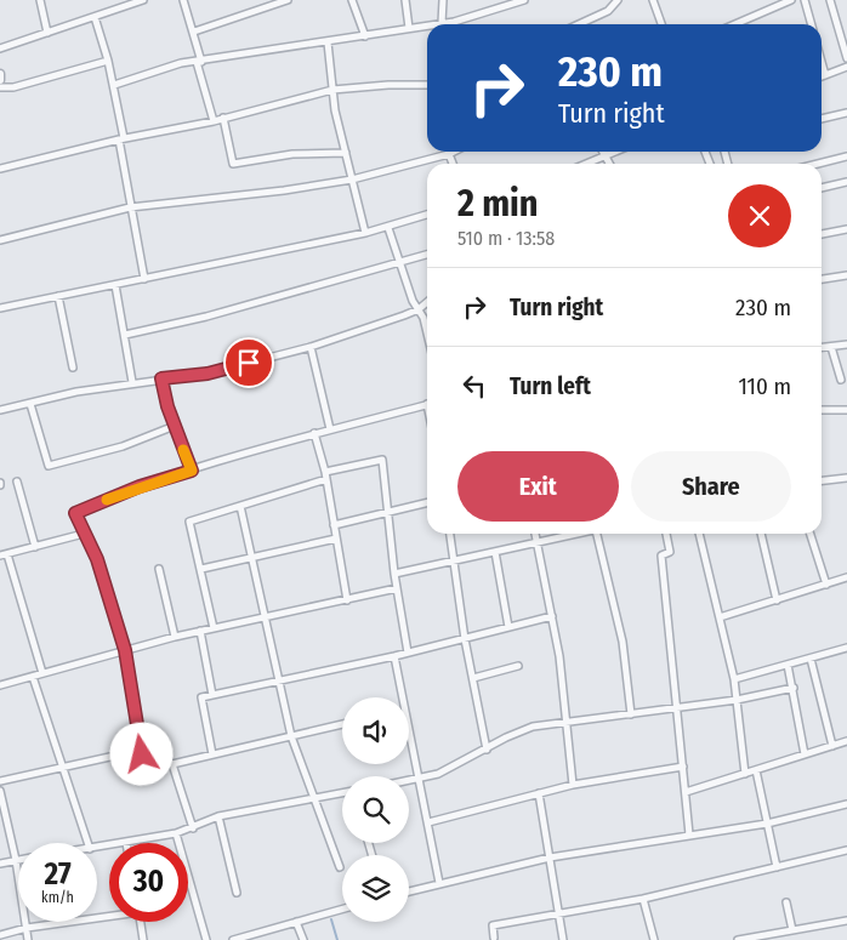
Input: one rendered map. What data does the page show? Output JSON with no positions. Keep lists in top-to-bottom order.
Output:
{
  "page": {
    "turn": ["230 m", "Turn right"],
    "heading": ["2 min", "510 m · 13:58"],
    "list": [
      {
        "name": "Turn right",
        "value": "230 m"
      },
      {
        "name": "Turn left",
        "value": "110 m"
      }
    ],
    "buttons": ["Exit", "Share"],
    "speed": "27 km/h",
    "limit": "30"
  }
}
